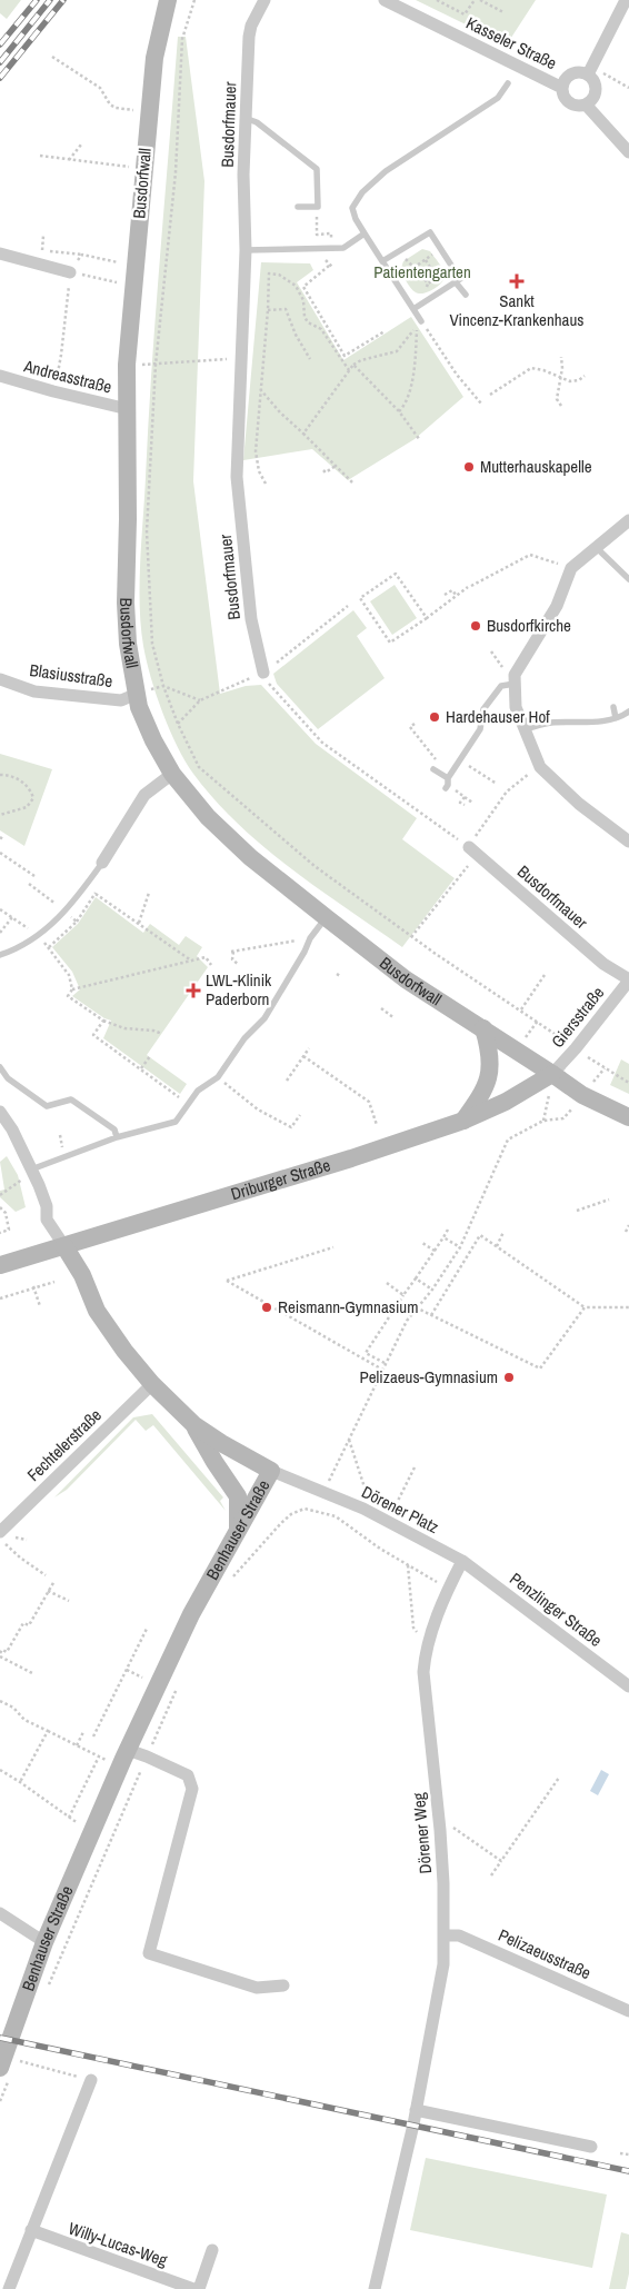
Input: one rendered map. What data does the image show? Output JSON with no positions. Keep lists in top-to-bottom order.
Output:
{
  "streets": {
    "main road": ["Busdorfwall", "Driburger Straße", "Benhauser Straße"],
    "street": [
      "Kasseler Straße",
      "Busdorfmauer",
      "Andreasstraße",
      "Blasiusstraße",
      "Giersstraße",
      "Fechtelerstraße",
      "Dörener Platz",
      "Penzlinger Straße",
      "Dörener Weg",
      "Pelizaeusstraße",
      "Willy-Lucas-Weg"
    ]
  },
  "crossings": [
    ["Busdorfmauer", "Giersstraße"],
    ["Busdorfwall", "Andreasstraße"],
    ["Busdorfwall", "Blasiusstraße"],
    ["Busdorfwall", "Giersstraße"],
    ["Busdorfwall", "Driburger Straße"],
    ["Giersstraße", "Driburger Straße"],
    ["Driburger Straße", "Benhauser Straße"],
    ["Fechtelerstraße", "Benhauser Straße"],
    ["Dörener Platz", "Penzlinger Straße"],
    ["Dörener Platz", "Dörener Weg"],
    ["Penzlinger Straße", "Dörener Weg"],
    ["Dörener Weg", "Pelizaeusstraße"]
  ],
  "parks": ["Patientengarten"],
  "places": {
    "health": ["Sankt Vincenz-Krankenhaus", "LWL-Klinik Paderborn"],
    "other": [
      "Mutterhauskapelle",
      "Busdorfkirche",
      "Hardehauser Hof",
      "Reismann-Gymnasium",
      "Pelizaeus-Gymnasium"
    ]
  }
}
